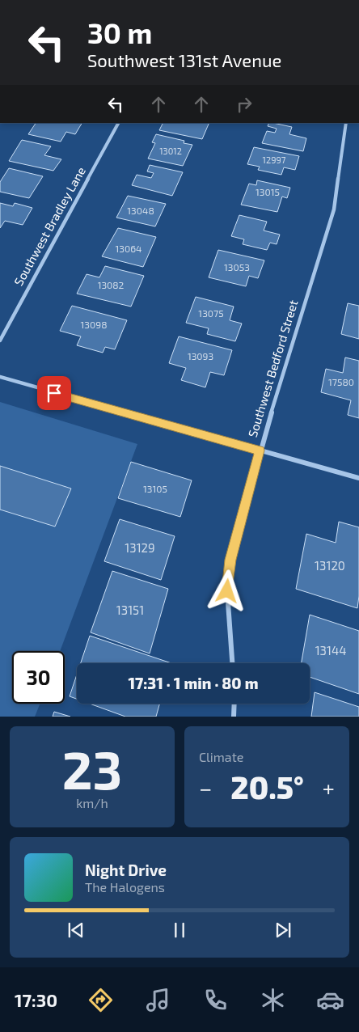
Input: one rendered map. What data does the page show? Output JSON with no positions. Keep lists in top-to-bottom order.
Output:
{
  "streets": {
    "street": ["Southwest Bradley Lane", "Southwest Bedford Street"]
  },
  "house_numbers": [
    "13012",
    "12997",
    "13015",
    "13048",
    "13064",
    "13053",
    "13082",
    "13075",
    "13098",
    "13093",
    "17580",
    "13105",
    "13129",
    "13120",
    "13151",
    "13144"
  ],
  "page": {
    "turn": ["30 m", "Southwest 131st Avenue"],
    "limit": "30",
    "trip": "17:31 · 1 min · 80 m",
    "tile": [
      ["23", "km/h"],
      "Climate"
    ],
    "heat": ["−", "20.5°", "+"],
    "song": ["Night Drive", "The Halogens"],
    "tabs": "17:30"
  }
}
